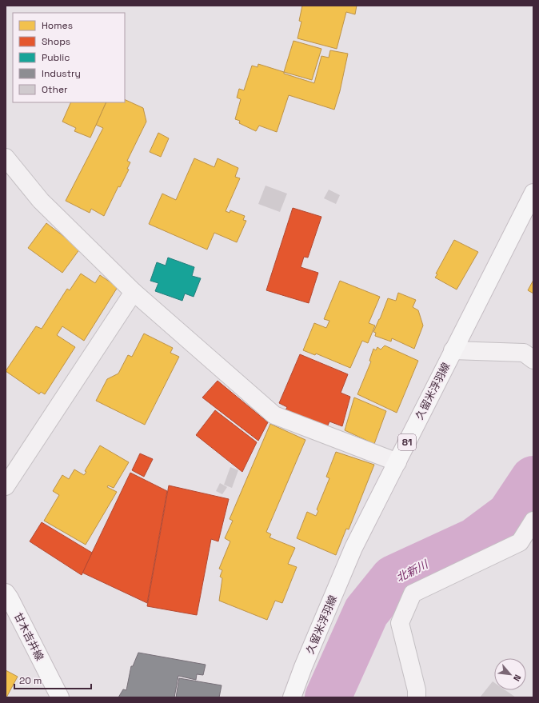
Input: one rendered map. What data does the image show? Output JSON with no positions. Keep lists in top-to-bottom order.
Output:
{
  "streets": {
    "main road": ["久留米浮羽線", "81", "甘木吉井線"]
  },
  "water": ["北新川"],
  "legend": [
    "Homes",
    "Shops",
    "Public",
    "Industry",
    "Other"
  ],
  "scale_bar": "20 m",
  "north": "bottom right"
}
